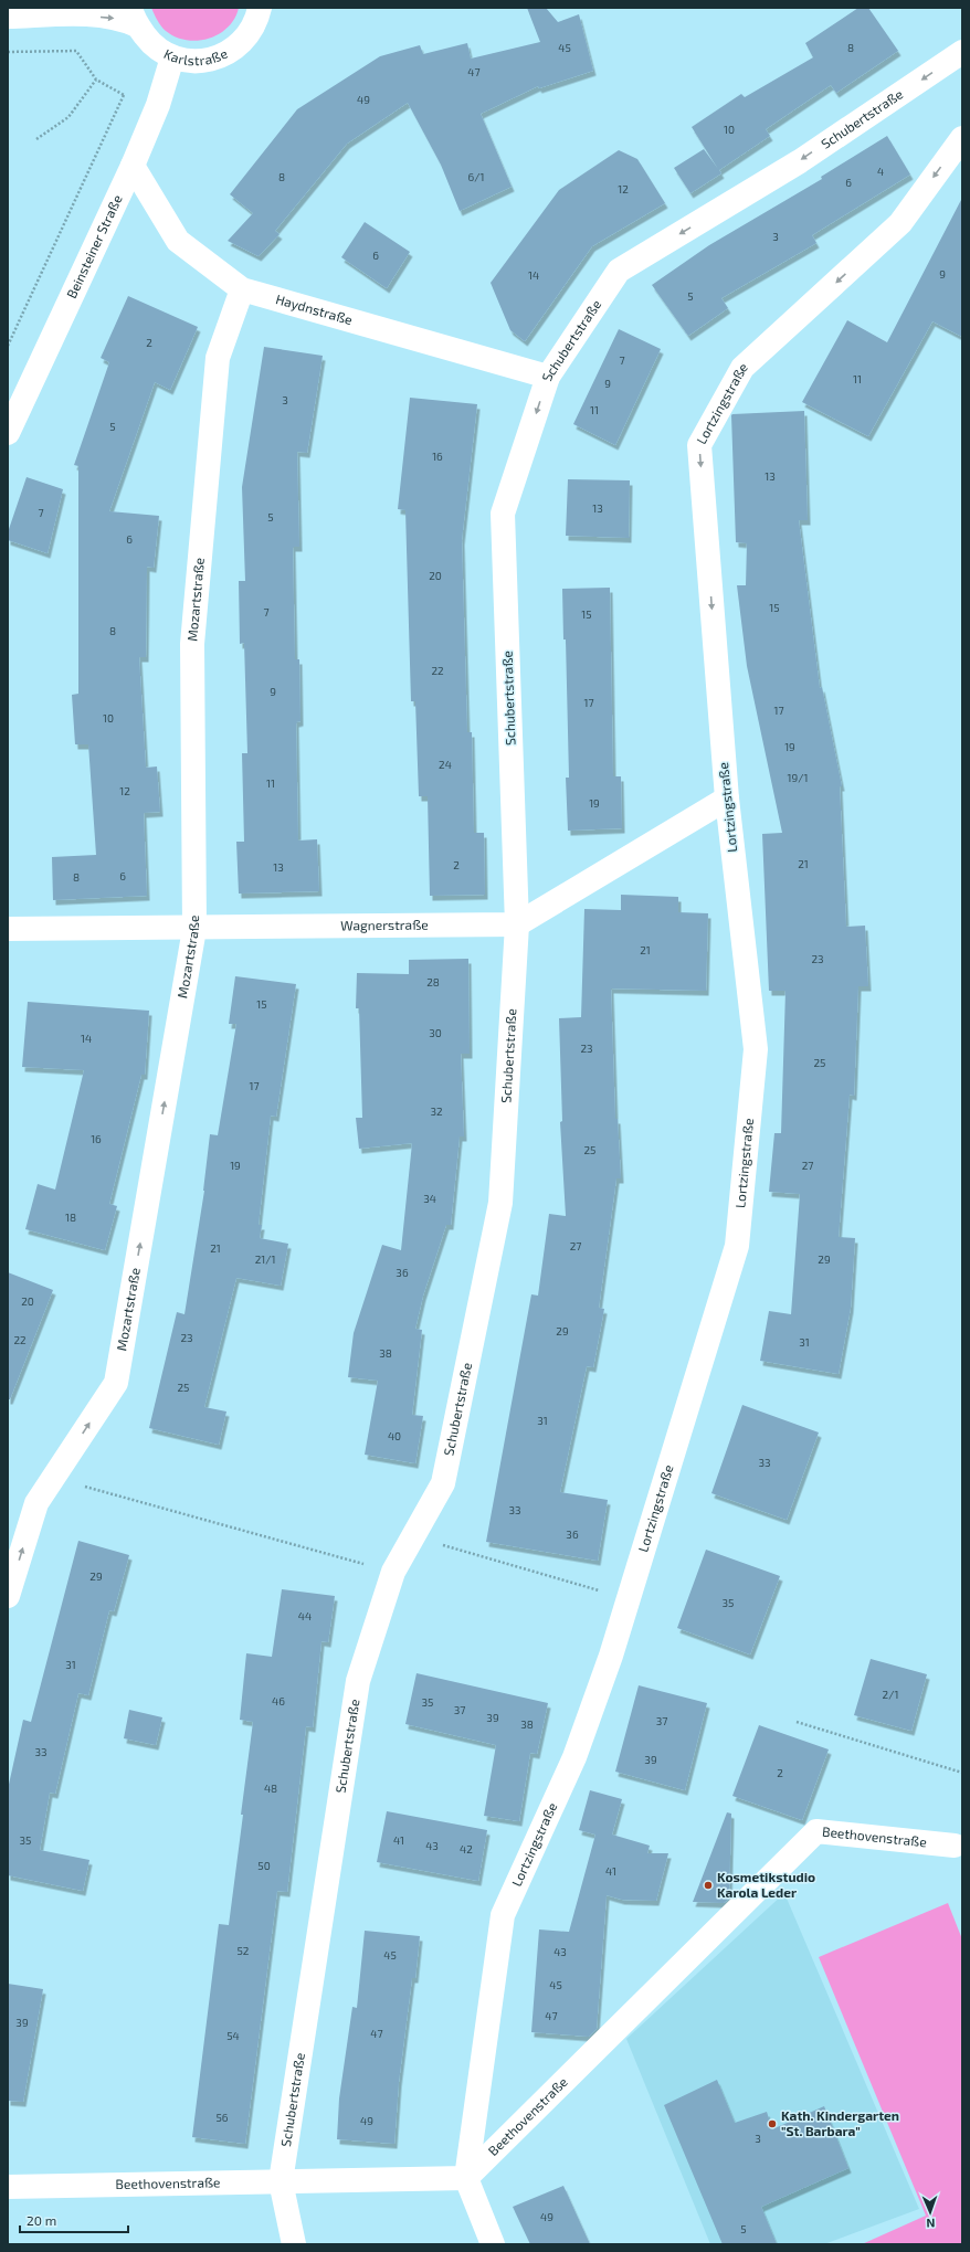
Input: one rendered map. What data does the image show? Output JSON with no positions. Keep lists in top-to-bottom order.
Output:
{
  "streets": {
    "street": [
      "Karlstraße",
      "Schubertstraße",
      "Beinsteiner Straße",
      "Haydnstraße",
      "Lortzingstraße",
      "Mozartstraße",
      "Wagnerstraße",
      "Beethovenstraße"
    ]
  },
  "crossings": [
    ["Karlstraße", "Beinsteiner Straße"],
    ["Schubertstraße", "Haydnstraße"],
    ["Schubertstraße", "Wagnerstraße"],
    ["Schubertstraße", "Beethovenstraße"],
    ["Beinsteiner Straße", "Haydnstraße"],
    ["Haydnstraße", "Mozartstraße"],
    ["Lortzingstraße", "Beethovenstraße"],
    ["Mozartstraße", "Wagnerstraße"]
  ],
  "one_way": ["Schubertstraße", "Mozartstraße"],
  "places": ["Kosmetikstudio Karola Leder", "Kath. Kindergarten \"St. Barbara\""],
  "house_numbers": [
    "45",
    "8",
    "47",
    "49",
    "10",
    "4",
    "8",
    "6/1",
    "6",
    "12",
    "3",
    "6",
    "9",
    "14",
    "5",
    "2",
    "7",
    "11",
    "9",
    "3",
    "11",
    "5",
    "16",
    "13",
    "13",
    "7",
    "5",
    "6",
    "20",
    "15",
    "7",
    "15",
    "8",
    "22",
    "9",
    "17",
    "17",
    "10",
    "19",
    "24",
    "19/1",
    "11",
    "12",
    "19",
    "21",
    "2",
    "13",
    "6",
    "8",
    "21",
    "23",
    "28",
    "15",
    "30",
    "14",
    "23",
    "25",
    "17",
    "32",
    "16",
    "25",
    "19",
    "27",
    "34",
    "18",
    "27",
    "21",
    "21/1",
    "29",
    "36",
    "20",
    "29",
    "23",
    "22",
    "31",
    "38",
    "25",
    "31",
    "40",
    "33",
    "33",
    "36",
    "29",
    "35",
    "44",
    "31",
    "2/1",
    "46",
    "35",
    "37",
    "39",
    "37",
    "38",
    "33",
    "39",
    "2",
    "48",
    "35",
    "41",
    "43",
    "42",
    "50",
    "41",
    "52",
    "43",
    "45",
    "45",
    "47",
    "39",
    "47",
    "54",
    "56",
    "49",
    "3",
    "49",
    "5"
  ],
  "scale_bar": "20 m",
  "north": "bottom"
}
